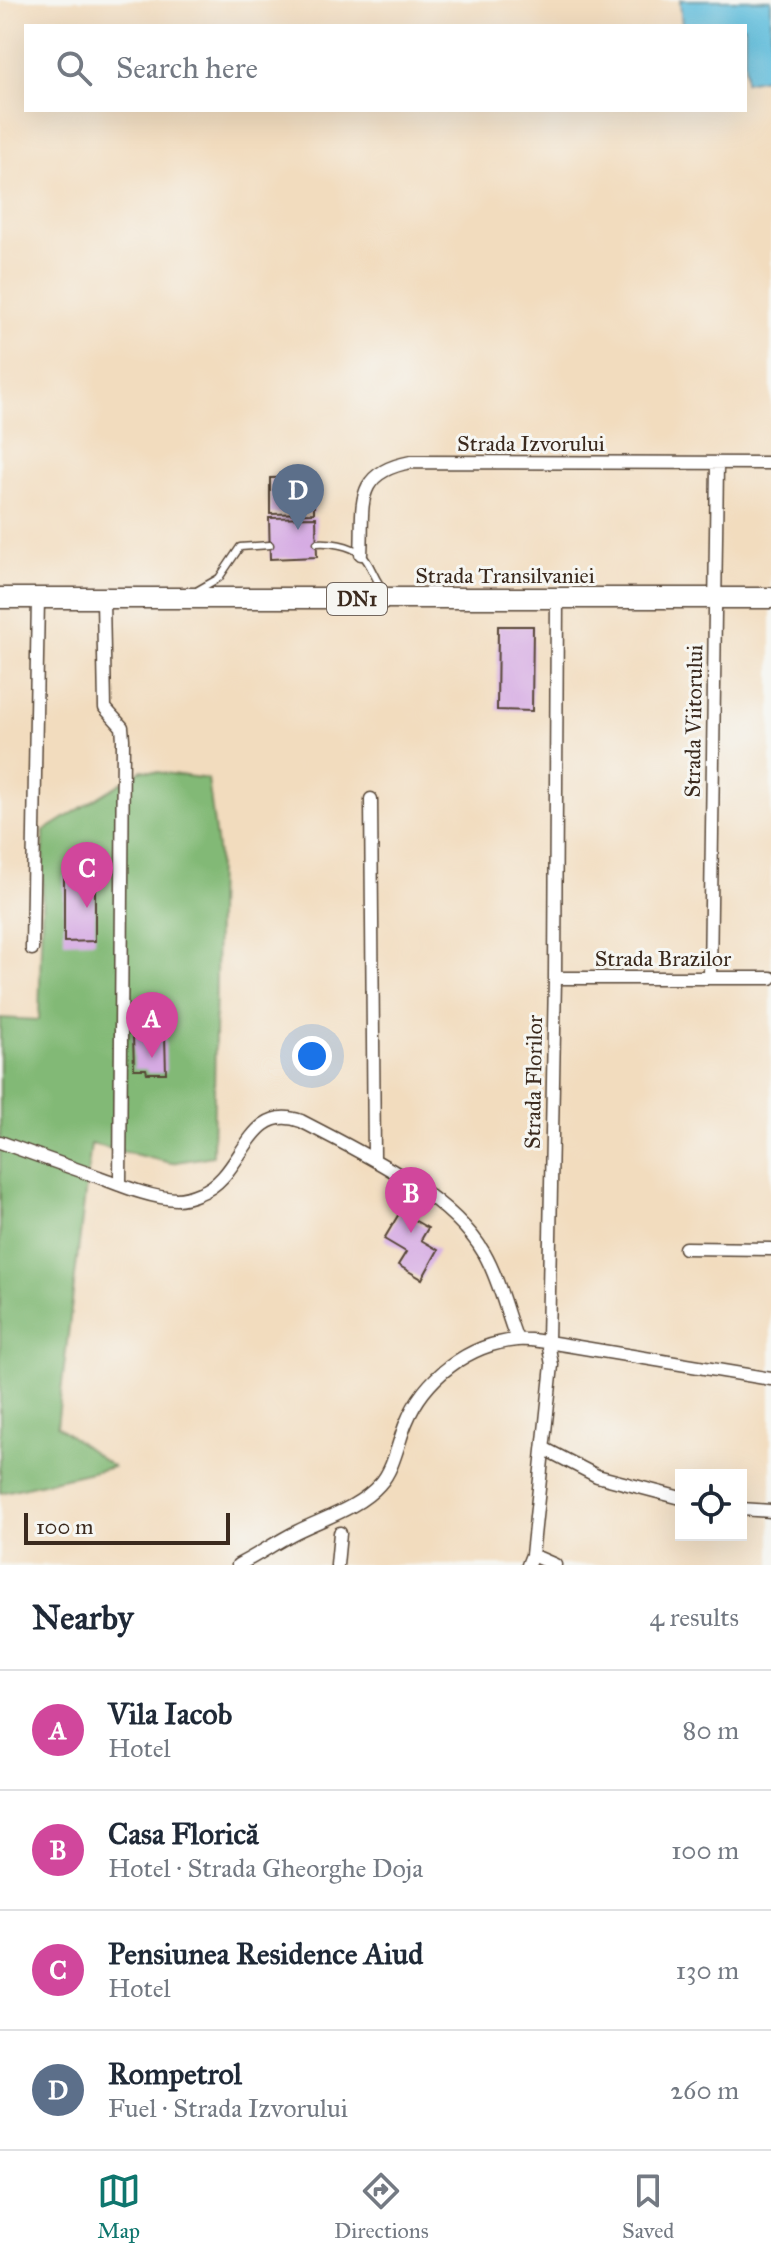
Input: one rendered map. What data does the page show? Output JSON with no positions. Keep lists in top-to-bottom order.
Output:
{
  "streets": {
    "main road": ["Strada Transilvaniei", "DN1"],
    "street": [
      "Strada Izvorului",
      "Strada Viitorului",
      "Strada Brazilor",
      "Strada Florilor"
    ]
  },
  "crossings": [
    ["Strada Izvorului", "Strada Viitorului"],
    ["Strada Transilvaniei", "Strada Viitorului"],
    ["Strada Transilvaniei", "Strada Florilor"],
    ["Strada Viitorului", "Strada Brazilor"],
    ["Strada Brazilor", "Strada Florilor"]
  ],
  "scale_bar": "100 m",
  "page": {
    "search": "Search here",
    "pins": [
      "D",
      "C",
      "A",
      "B"
    ],
    "scale": "100 m",
    "heading": ["Nearby", "4 results"],
    "list": [
      {
        "mark": "A",
        "name": "Vila Iacob",
        "note": "Hotel",
        "value": "80 m"
      },
      {
        "mark": "B",
        "name": "Casa Florică",
        "note": "Hotel · Strada Gheorghe Doja",
        "value": "100 m"
      },
      {
        "mark": "C",
        "name": "Pensiunea Residence Aiud",
        "note": "Hotel",
        "value": "130 m"
      },
      {
        "mark": "D",
        "name": "Rompetrol",
        "note": "Fuel · Strada Izvorului",
        "value": "260 m"
      }
    ],
    "nav": ["Map", "Directions", "Saved"]
  }
}
